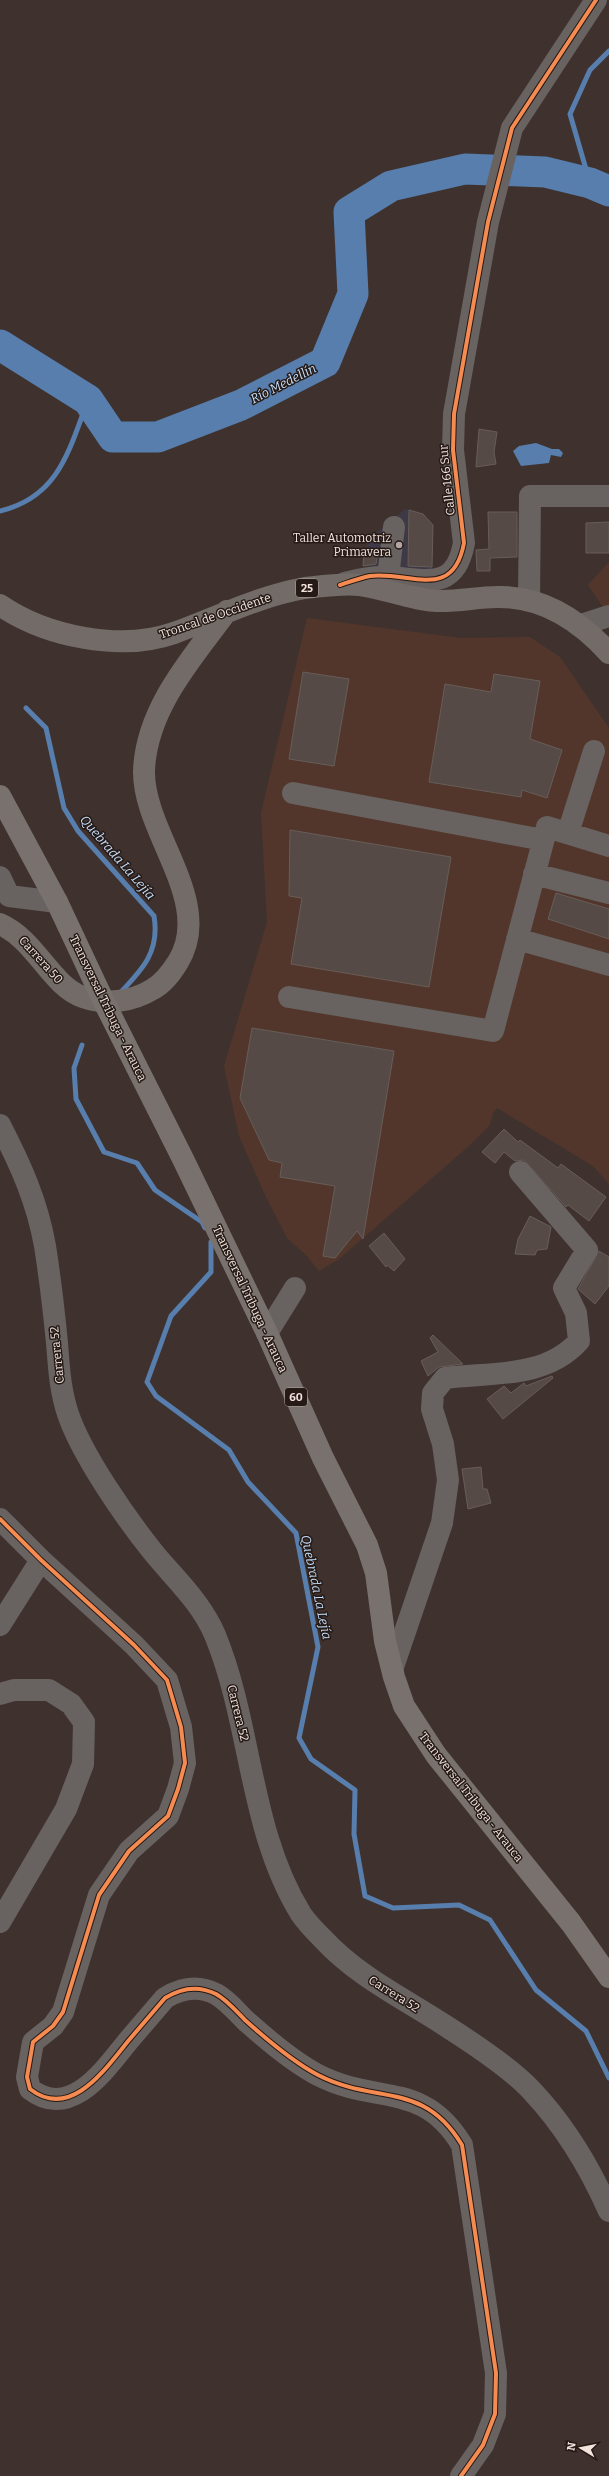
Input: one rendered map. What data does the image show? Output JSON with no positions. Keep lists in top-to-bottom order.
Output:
{
  "streets": {
    "highway": ["Transversal Tribuga - Arauca", "60"],
    "main road": ["25", "Troncal de Occidente", "Carrera 50"],
    "street": ["Calle 166 Sur", "Carrera 52"]
  },
  "crossings": [
    ["Calle 166 Sur", "Troncal de Occidente"],
    ["Troncal de Occidente", "Carrera 50"],
    ["Carrera 50", "Transversal Tribuga - Arauca"]
  ],
  "water": ["Río Medellín", "Quebrada La Lejía"],
  "places": ["Taller Automotriz Primavera"],
  "north": "left"
}
